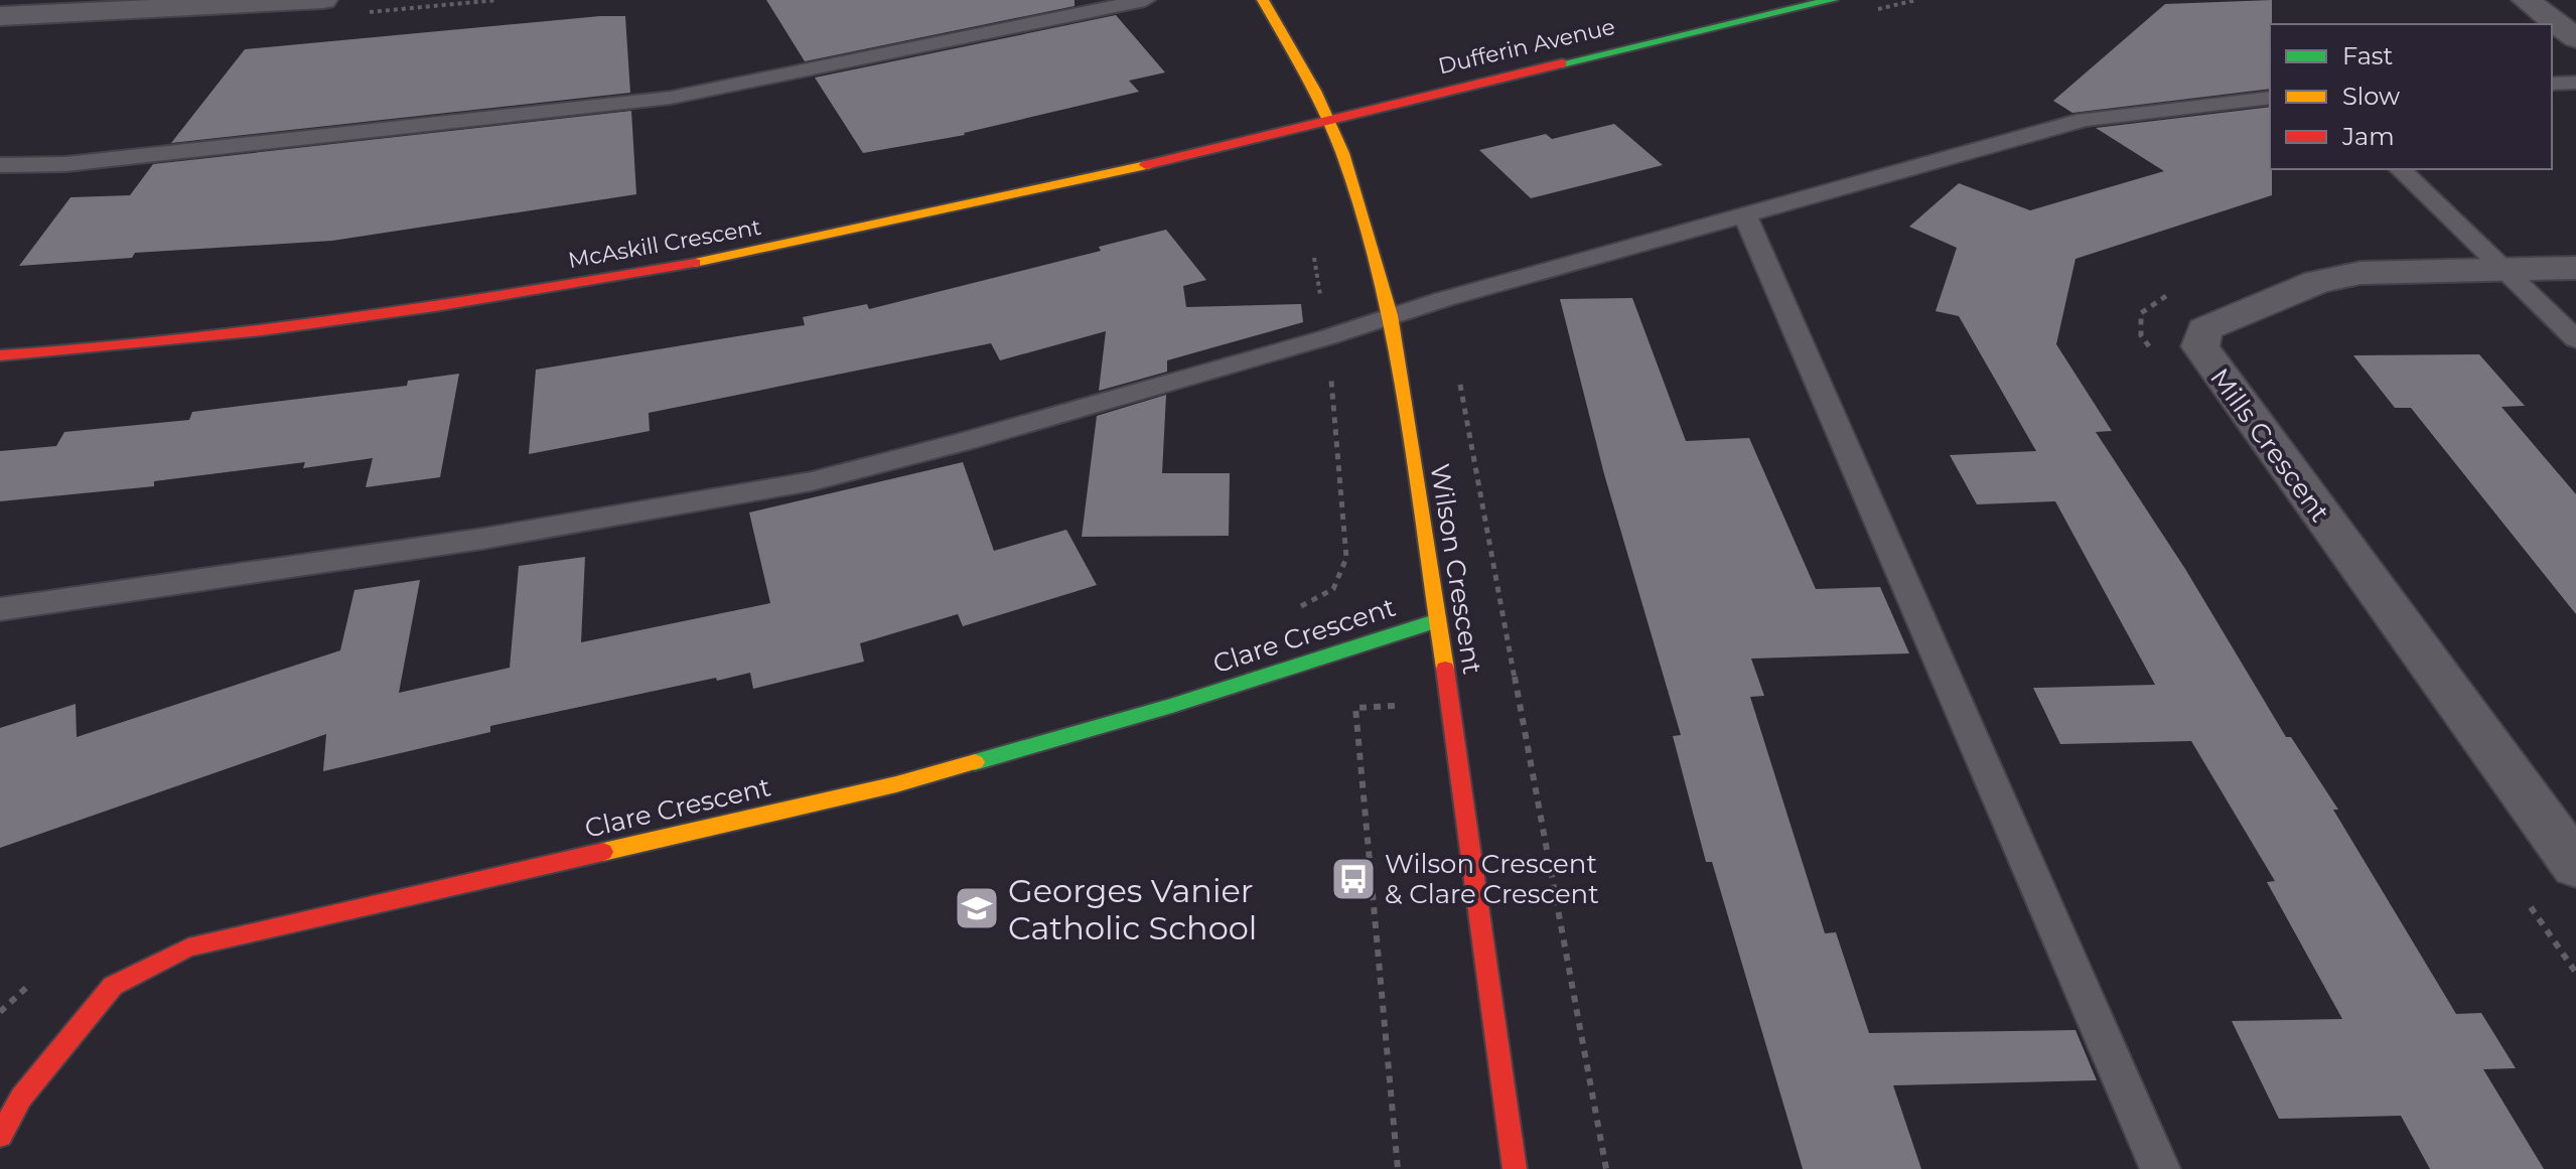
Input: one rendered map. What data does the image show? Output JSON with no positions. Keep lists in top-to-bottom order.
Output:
{
  "streets": {
    "street": [
      "Dufferin Avenue",
      "McAskill Crescent",
      "Mills Crescent",
      "Wilson Crescent",
      "Clare Crescent"
    ]
  },
  "crossings": [
    ["Dufferin Avenue", "McAskill Crescent"],
    ["Dufferin Avenue", "Wilson Crescent"],
    ["McAskill Crescent", "Wilson Crescent"],
    ["Wilson Crescent", "Clare Crescent"]
  ],
  "places": {
    "bus stop": ["Wilson Crescent & Clare Crescent"],
    "school or university": ["Georges Vanier Catholic School"]
  },
  "legend": ["Fast", "Slow", "Jam"]
}
